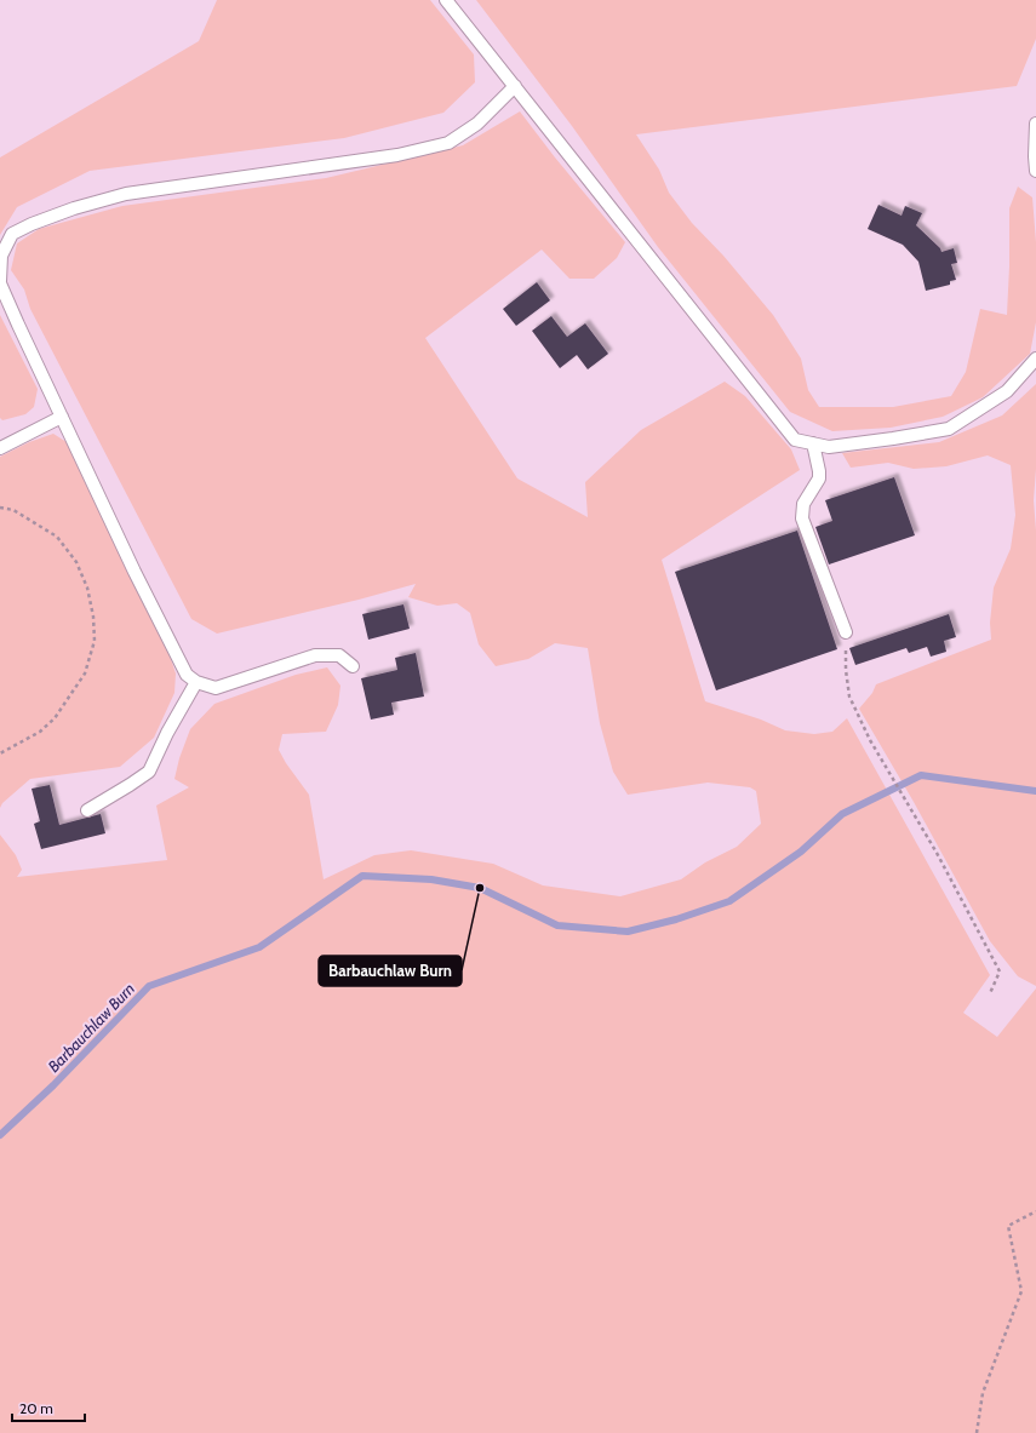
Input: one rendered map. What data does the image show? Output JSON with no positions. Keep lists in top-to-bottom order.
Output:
{
  "water": ["Barbauchlaw Burn"],
  "places": ["Barbauchlaw Burn"],
  "scale_bar": "20 m"
}
